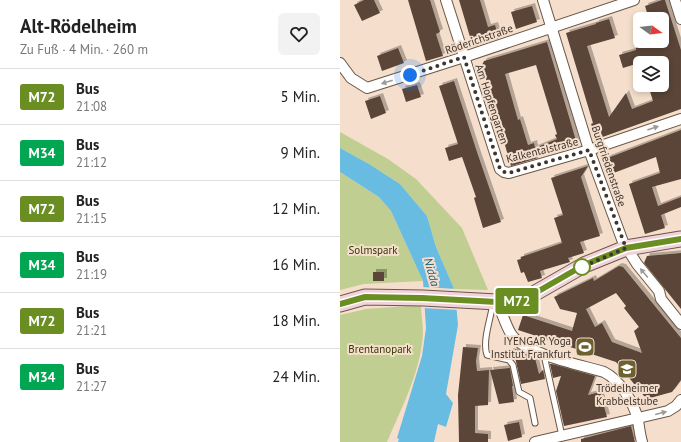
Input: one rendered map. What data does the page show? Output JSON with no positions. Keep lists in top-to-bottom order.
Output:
{
  "streets": {
    "street": [
      "Röderichstraße",
      "Am Hopfengarten",
      "Kalkentalstraße",
      "Burgfriedenstraße"
    ]
  },
  "crossings": [
    ["Röderichstraße", "Am Hopfengarten"],
    ["Röderichstraße", "Burgfriedenstraße"],
    ["Am Hopfengarten", "Kalkentalstraße"],
    ["Kalkentalstraße", "Burgfriedenstraße"]
  ],
  "one_way": ["Röderichstraße", "Kalkentalstraße"],
  "water": ["Nidda"],
  "parks": ["Solmspark", "Brentanopark"],
  "places": {
    "sports": ["IYENGAR Yoga Institut Frankfurt"],
    "school or university": ["Trödelheimer Krabbelstube"]
  },
  "lines": ["bus line M72"],
  "north": "right",
  "page": {
    "heading": ["Alt-Rödelheim", "Zu Fuß · 4 Min. · 260 m"],
    "on_map": "M72",
    "list": [
      {
        "mark": "M72",
        "name": "Bus",
        "note": "21:08",
        "value": "5 Min."
      },
      {
        "mark": "M34",
        "name": "Bus",
        "note": "21:12",
        "value": "9 Min."
      },
      {
        "mark": "M72",
        "name": "Bus",
        "note": "21:15",
        "value": "12 Min."
      },
      {
        "mark": "M34",
        "name": "Bus",
        "note": "21:19",
        "value": "16 Min."
      },
      {
        "mark": "M72",
        "name": "Bus",
        "note": "21:21",
        "value": "18 Min."
      },
      {
        "mark": "M34",
        "name": "Bus",
        "note": "21:27",
        "value": "24 Min."
      }
    ]
  }
}
